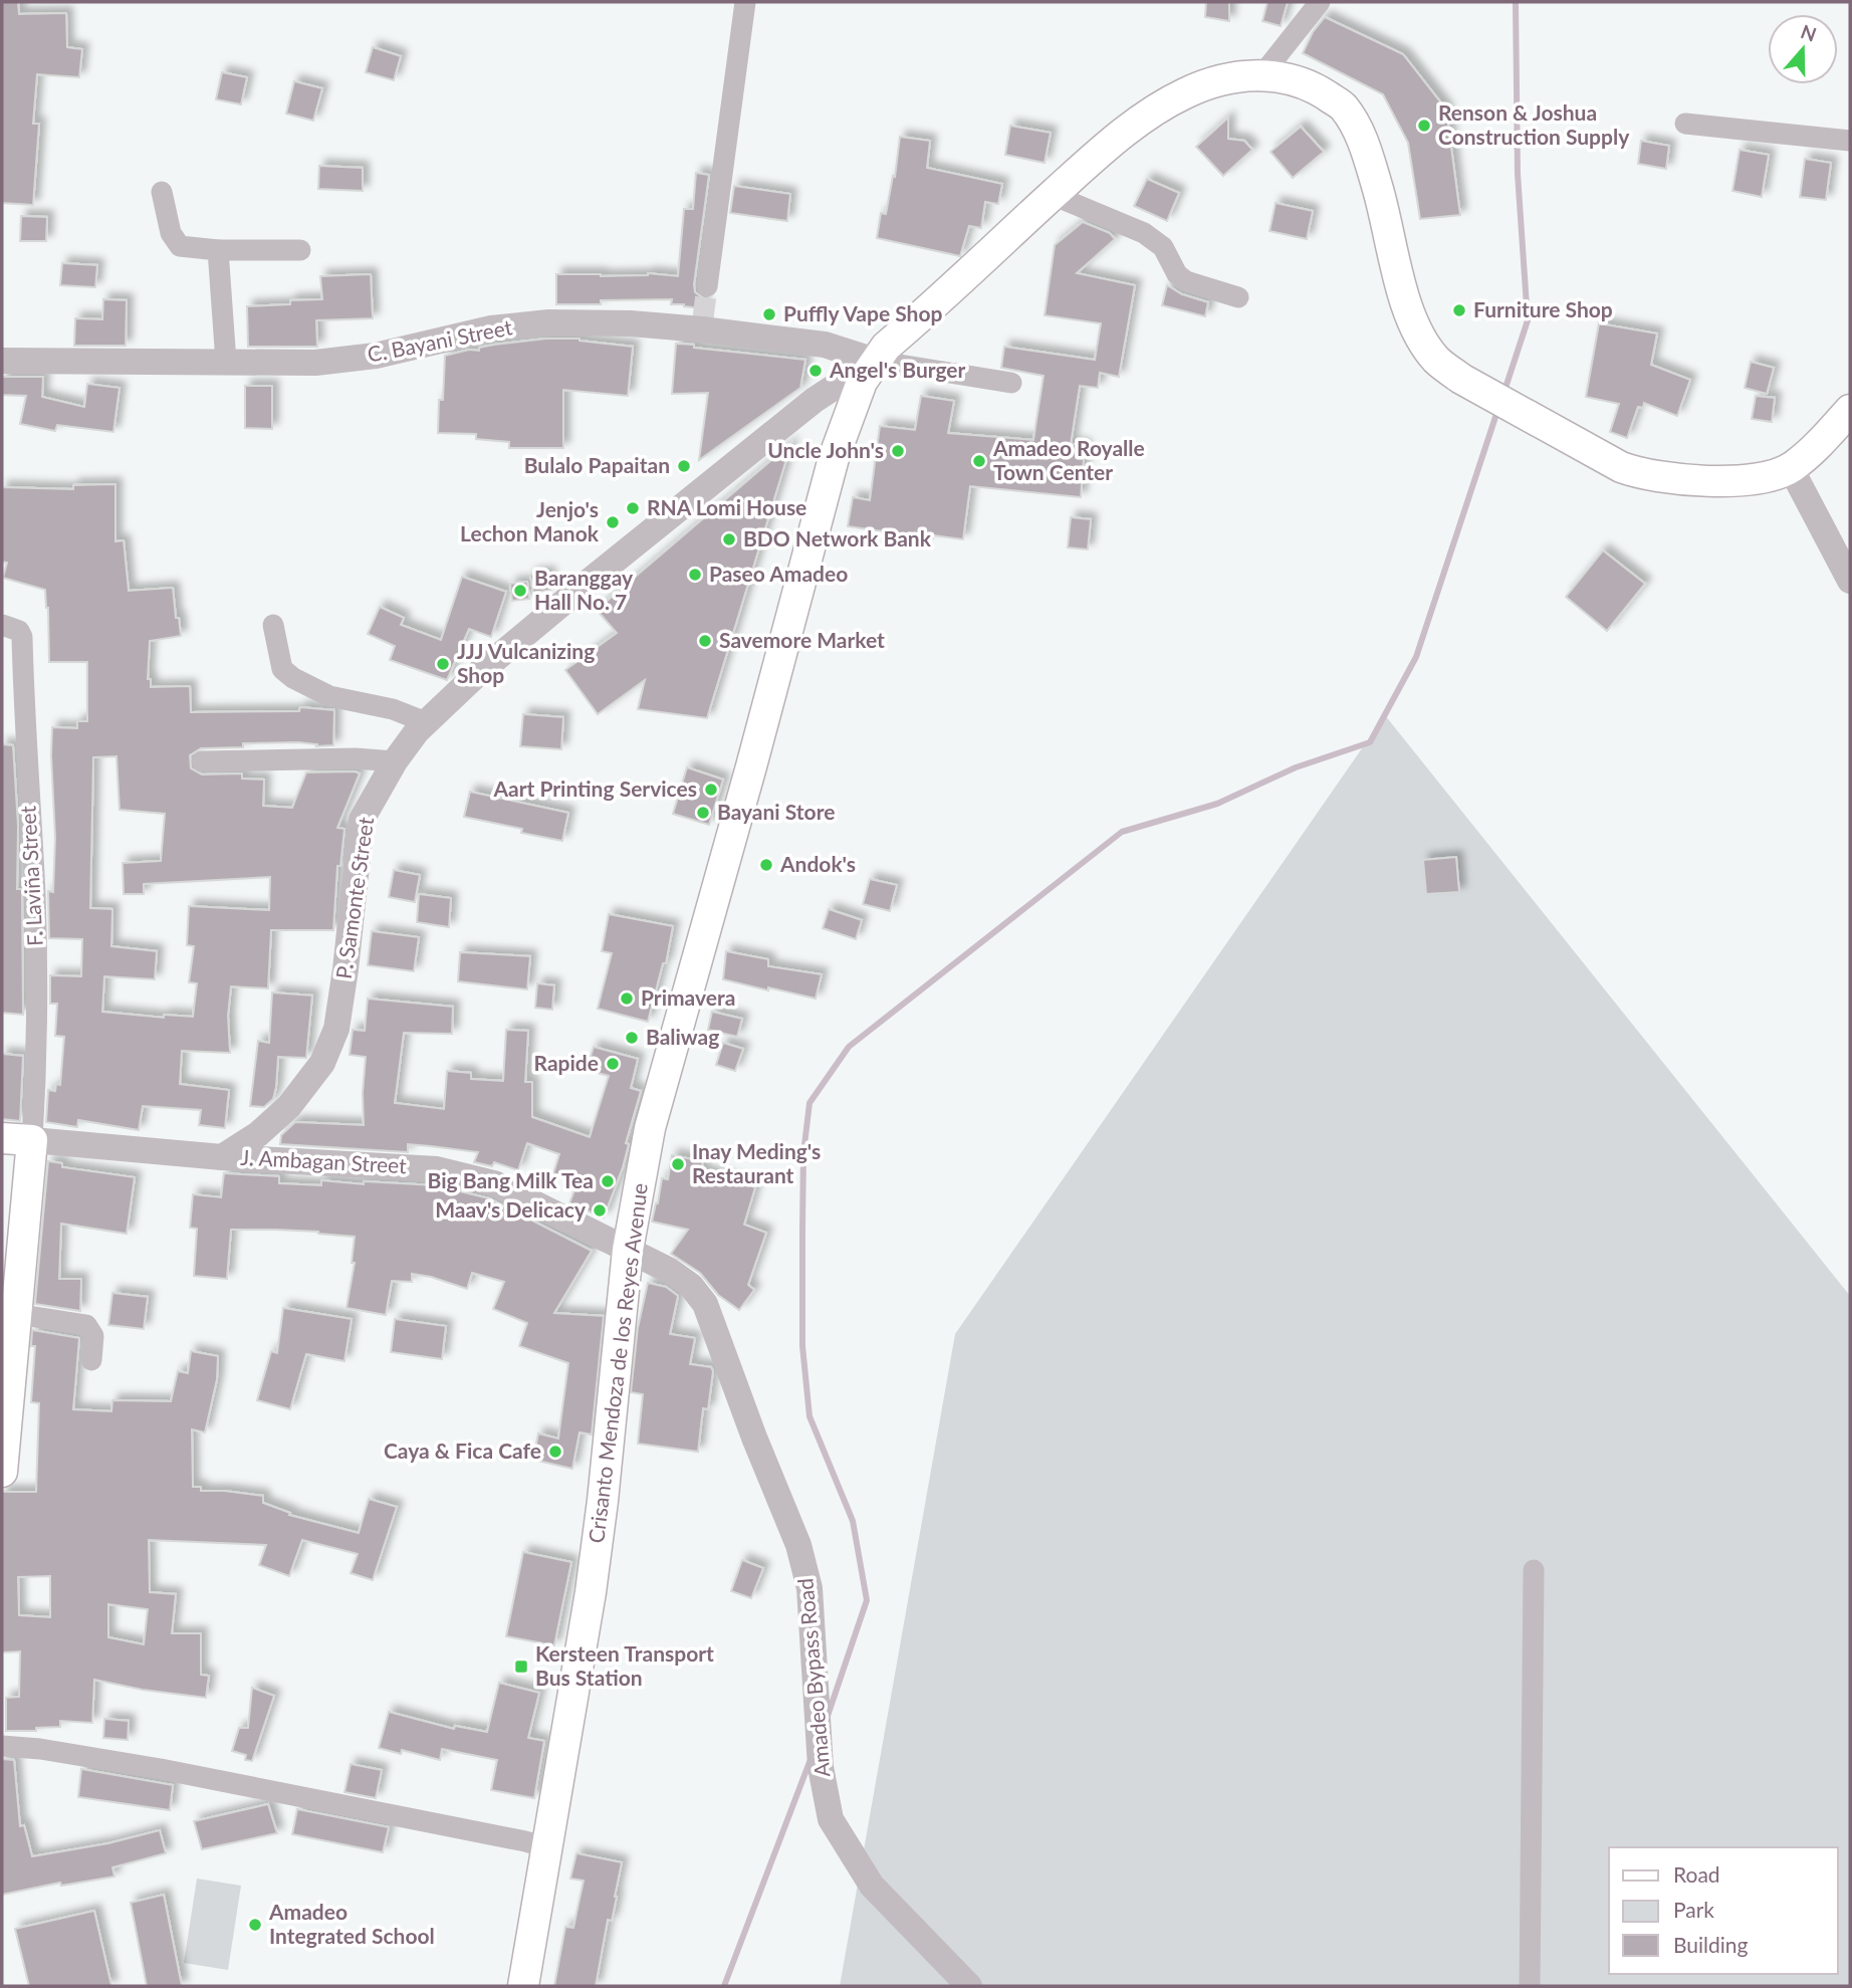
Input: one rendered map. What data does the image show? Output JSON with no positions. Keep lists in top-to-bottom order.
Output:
{
  "streets": {
    "main road": ["J. Ambagan Street", "Crisanto Mendoza de los Reyes Avenue"],
    "street": [
      "C. Bayani Street",
      "F. Laviña Street",
      "P. Samonte Street",
      "Amadeo Bypass Road"
    ]
  },
  "crossings": [
    ["C. Bayani Street", "P. Samonte Street"],
    ["C. Bayani Street", "Crisanto Mendoza de los Reyes Avenue"],
    ["F. Laviña Street", "J. Ambagan Street"],
    ["P. Samonte Street", "J. Ambagan Street"],
    ["P. Samonte Street", "Crisanto Mendoza de los Reyes Avenue"],
    ["J. Ambagan Street", "Crisanto Mendoza de los Reyes Avenue"],
    ["J. Ambagan Street", "Amadeo Bypass Road"],
    ["Crisanto Mendoza de los Reyes Avenue", "Amadeo Bypass Road"]
  ],
  "places": {
    "other": [
      "Renson & Joshua Construction Supply",
      "Furniture Shop",
      "Puffly Vape Shop",
      "Angel's Burger",
      "Uncle John's",
      "Amadeo Royalle Town Center",
      "Bulalo Papaitan",
      "RNA Lomi House",
      "Jenjo's Lechon Manok",
      "BDO Network Bank",
      "Paseo Amadeo",
      "Baranggay Hall No. 7",
      "Savemore Market",
      "JJJ Vulcanizing Shop",
      "Aart Printing Services",
      "Bayani Store",
      "Andok's",
      "Primavera",
      "Baliwag",
      "Rapide",
      "Inay Meding's Restaurant",
      "Big Bang Milk Tea",
      "Maav's Delicacy",
      "Caya & Fica Cafe",
      "Amadeo Integrated School"
    ],
    "transit": ["Kersteen Transport Bus Station"]
  },
  "legend": ["Road", "Park", "Building"],
  "north": "top"
}
